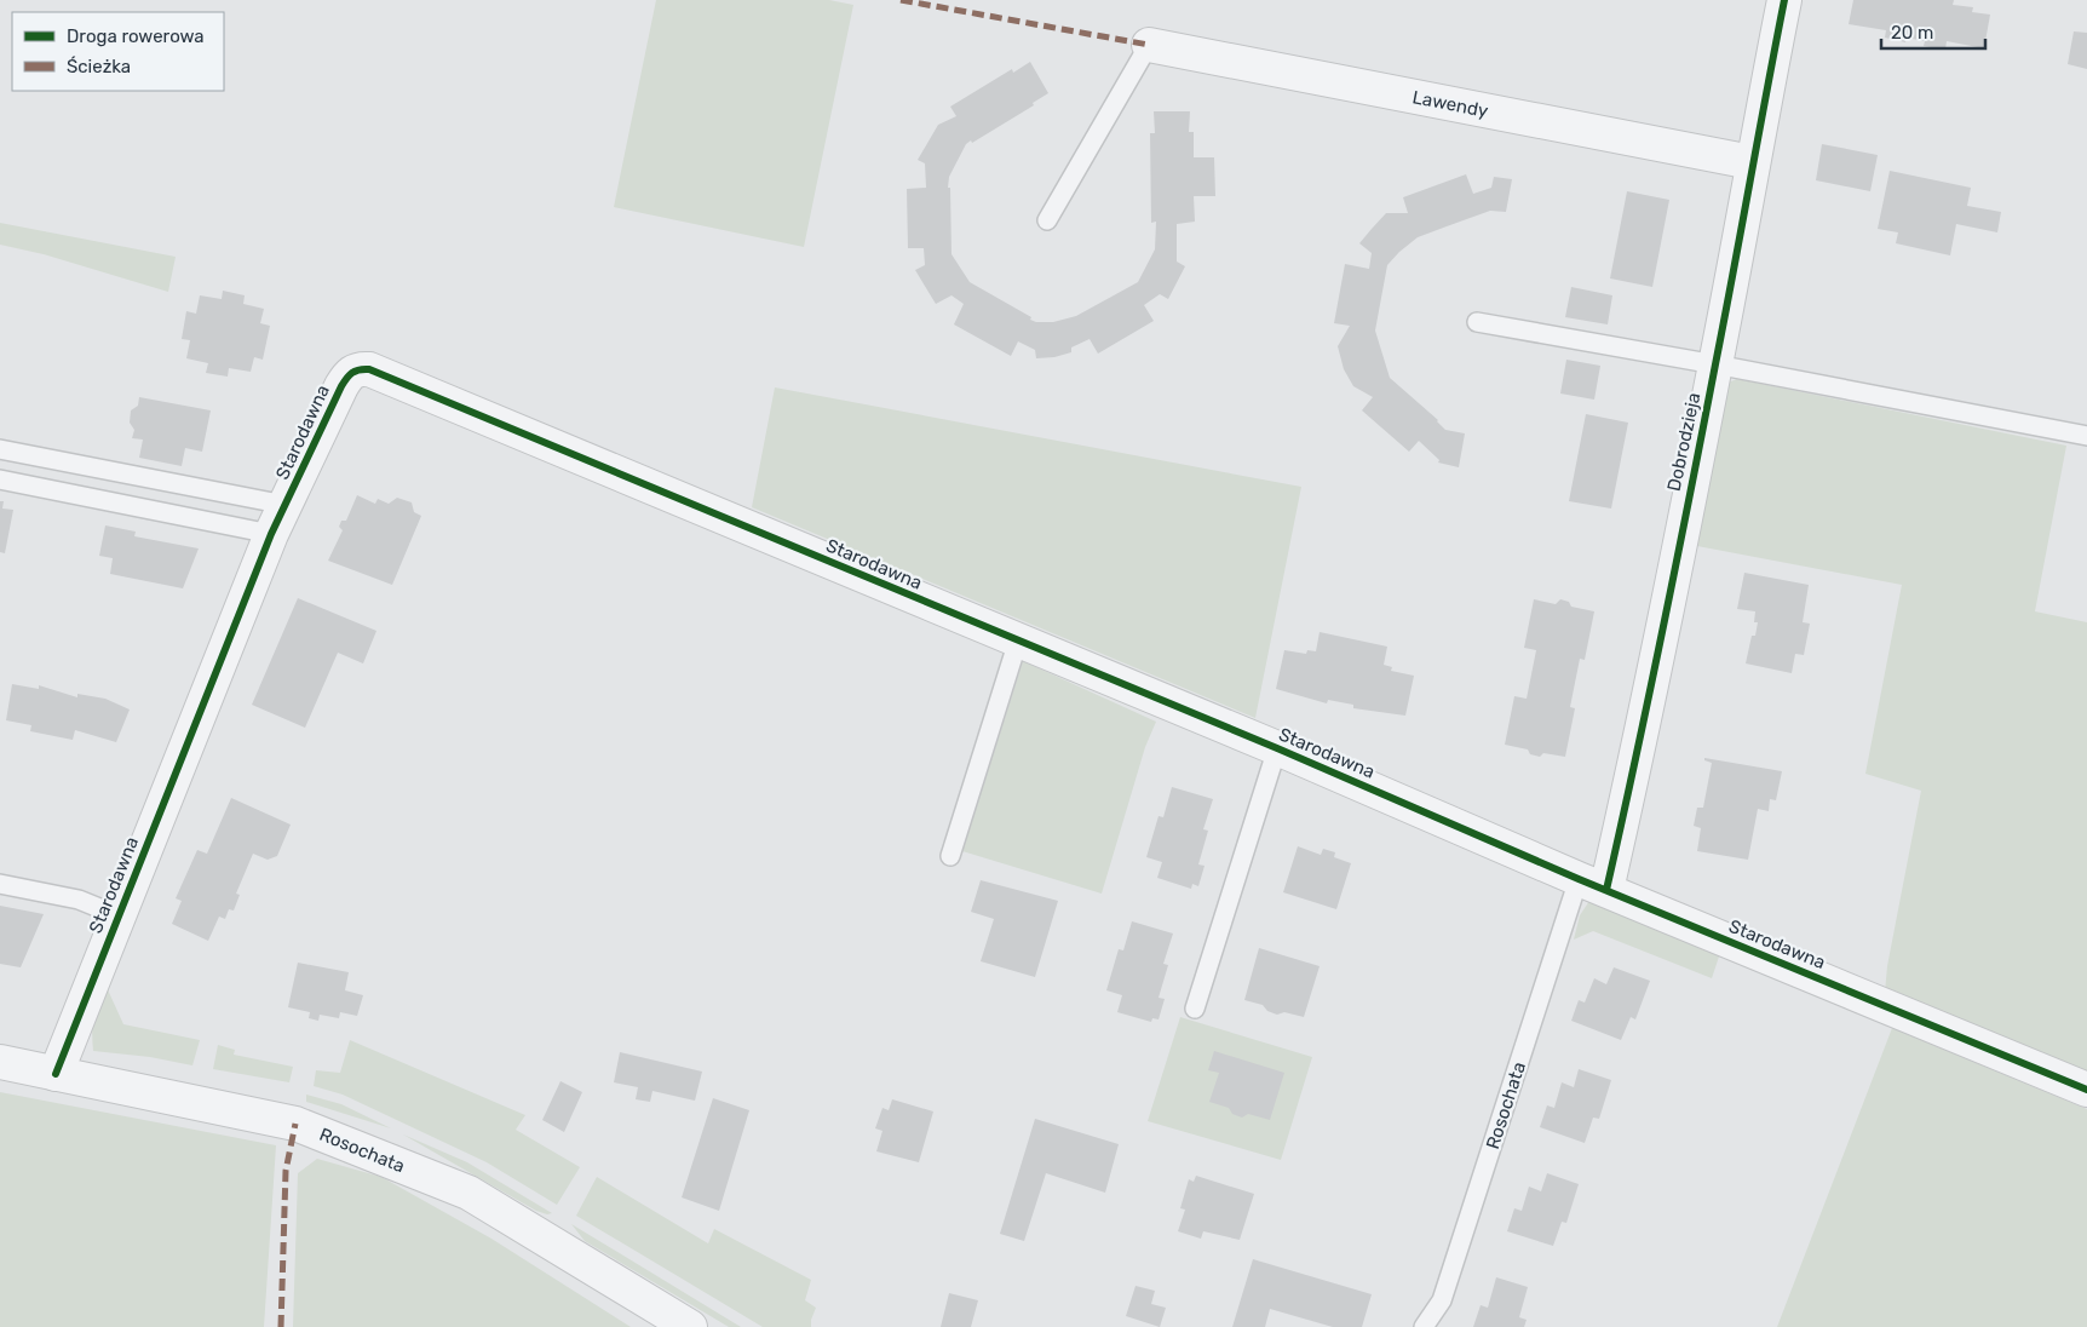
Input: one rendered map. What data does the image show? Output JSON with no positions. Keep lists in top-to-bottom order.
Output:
{
  "streets": {
    "street": [
      "Lawendy",
      "Starodawna",
      "Dobrodzieja",
      "Rosochata"
    ]
  },
  "crossings": [
    ["Lawendy", "Dobrodzieja"],
    ["Starodawna", "Dobrodzieja"],
    ["Starodawna", "Rosochata"],
    ["Dobrodzieja", "Rosochata"]
  ],
  "legend": ["Droga rowerowa", "Ścieżka"],
  "scale_bar": "20 m"
}
